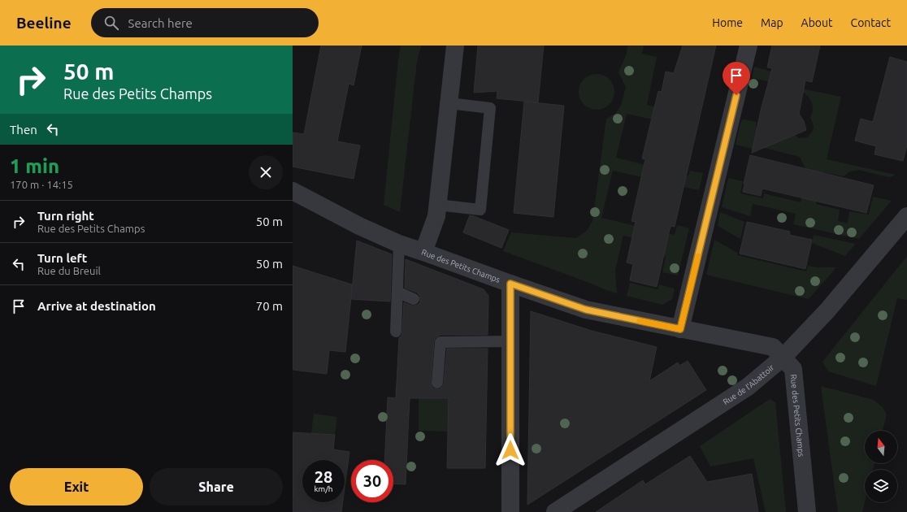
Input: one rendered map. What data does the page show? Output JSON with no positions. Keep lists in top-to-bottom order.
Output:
{
  "streets": {
    "street": ["Rue des Petits Champs", "Rue de l'Abattoir"]
  },
  "crossings": [
    ["Rue des Petits Champs", "Rue de l'Abattoir"]
  ],
  "north": "top",
  "page": {
    "header": "Beeline",
    "search": "Search here",
    "nav": [
      "Home",
      "Map",
      "About",
      "Contact"
    ],
    "turn": ["50 m", "Rue des Petits Champs"],
    "then": "Then",
    "heading": ["1 min", "170 m · 14:15"],
    "list": [
      {
        "name": "Turn right",
        "note": "Rue des Petits Champs",
        "value": "50 m"
      },
      {
        "name": "Turn left",
        "note": "Rue du Breuil",
        "value": "50 m"
      },
      {
        "name": "Arrive at destination",
        "value": "70 m"
      }
    ],
    "speed": "28 km/h",
    "limit": "30",
    "buttons": ["Exit", "Share"]
  }
}
